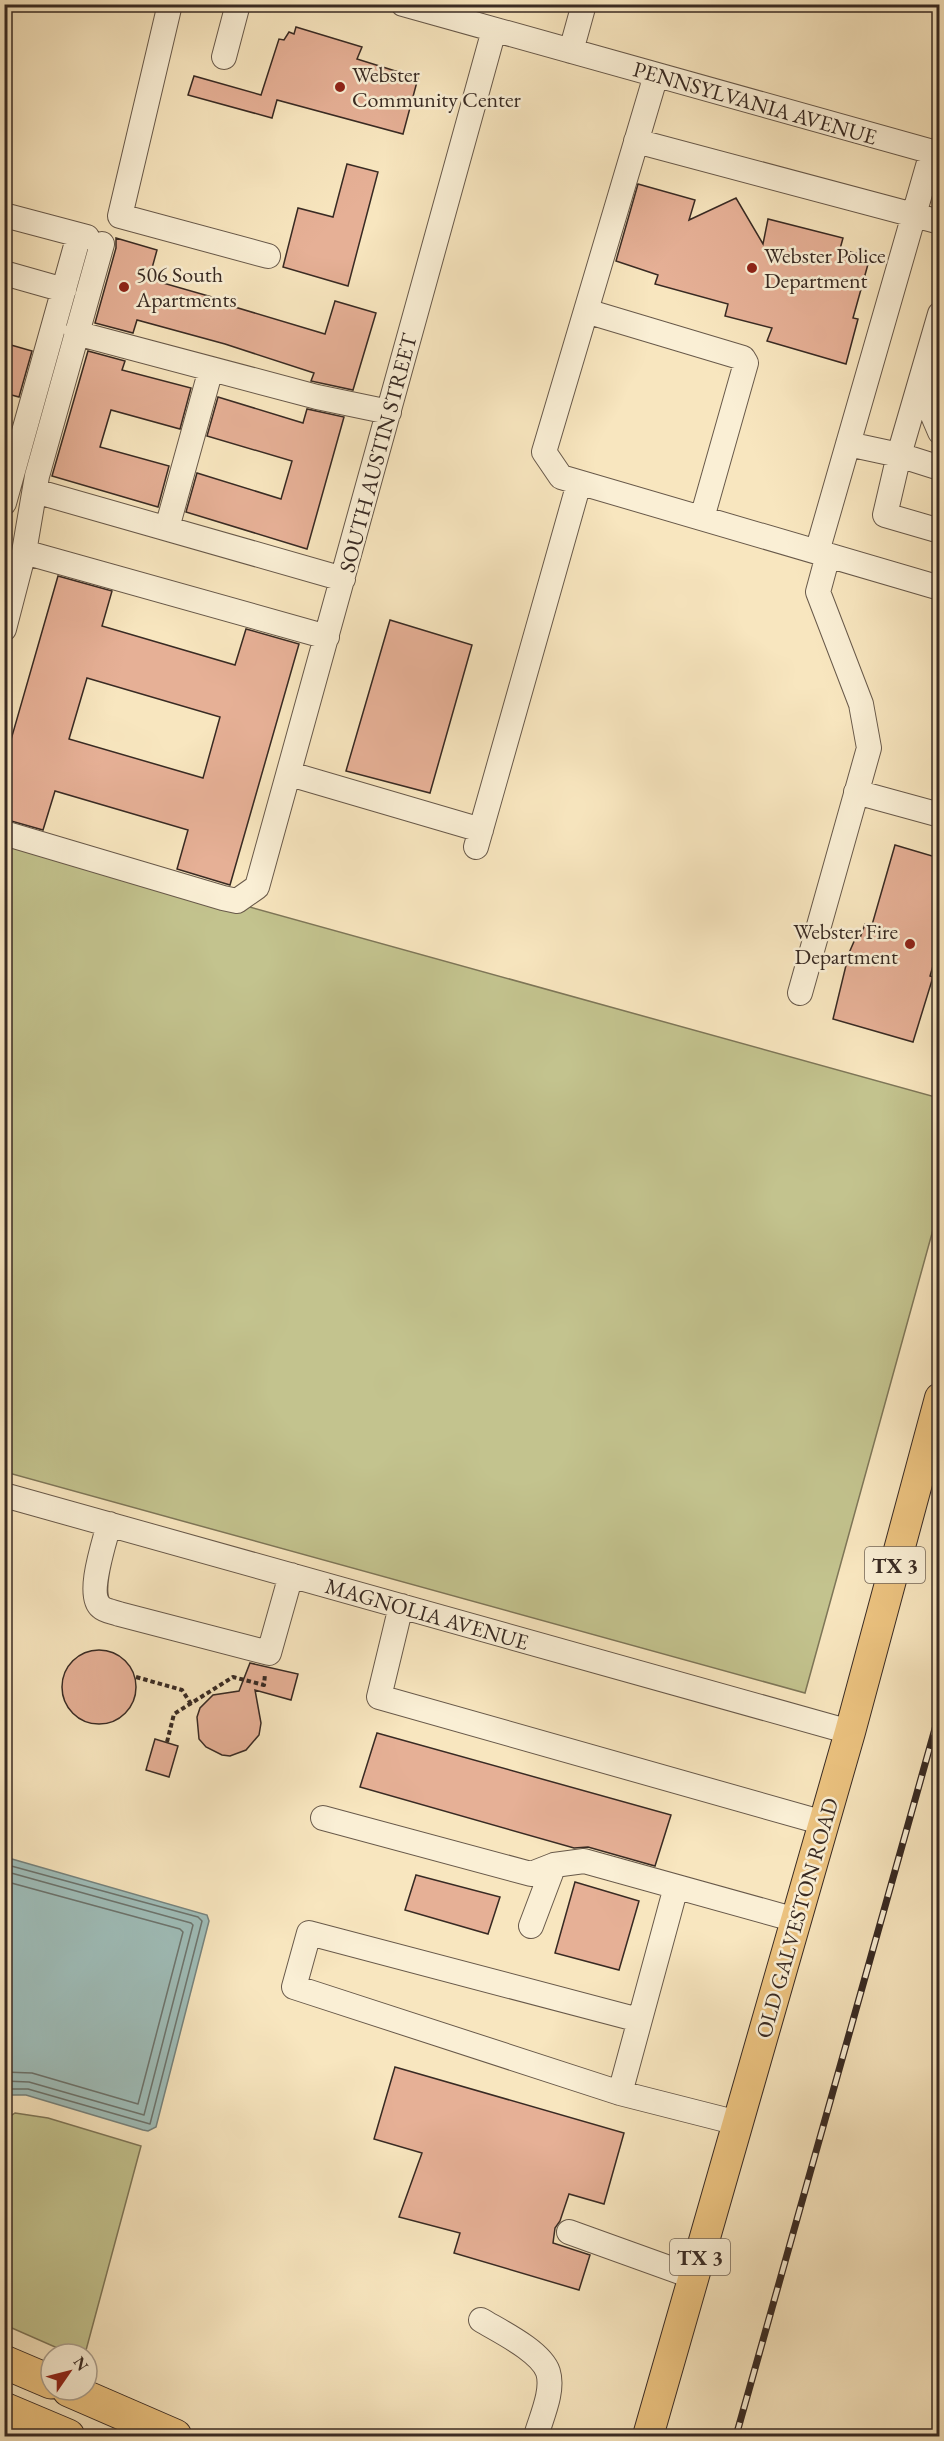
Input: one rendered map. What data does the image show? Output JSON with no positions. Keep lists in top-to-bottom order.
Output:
{
  "streets": {
    "main road": ["TX 3", "OLD GALVESTON ROAD"],
    "street": ["PENNSYLVANIA AVENUE", "SOUTH AUSTIN STREET", "MAGNOLIA AVENUE"]
  },
  "crossings": [
    ["PENNSYLVANIA AVENUE", "SOUTH AUSTIN STREET"],
    ["MAGNOLIA AVENUE", "OLD GALVESTON ROAD"]
  ],
  "places": [
    "Webster Community Center",
    "Webster Police Department",
    "506 South Apartments",
    "Webster Fire Department"
  ],
  "north": "top right"
}
